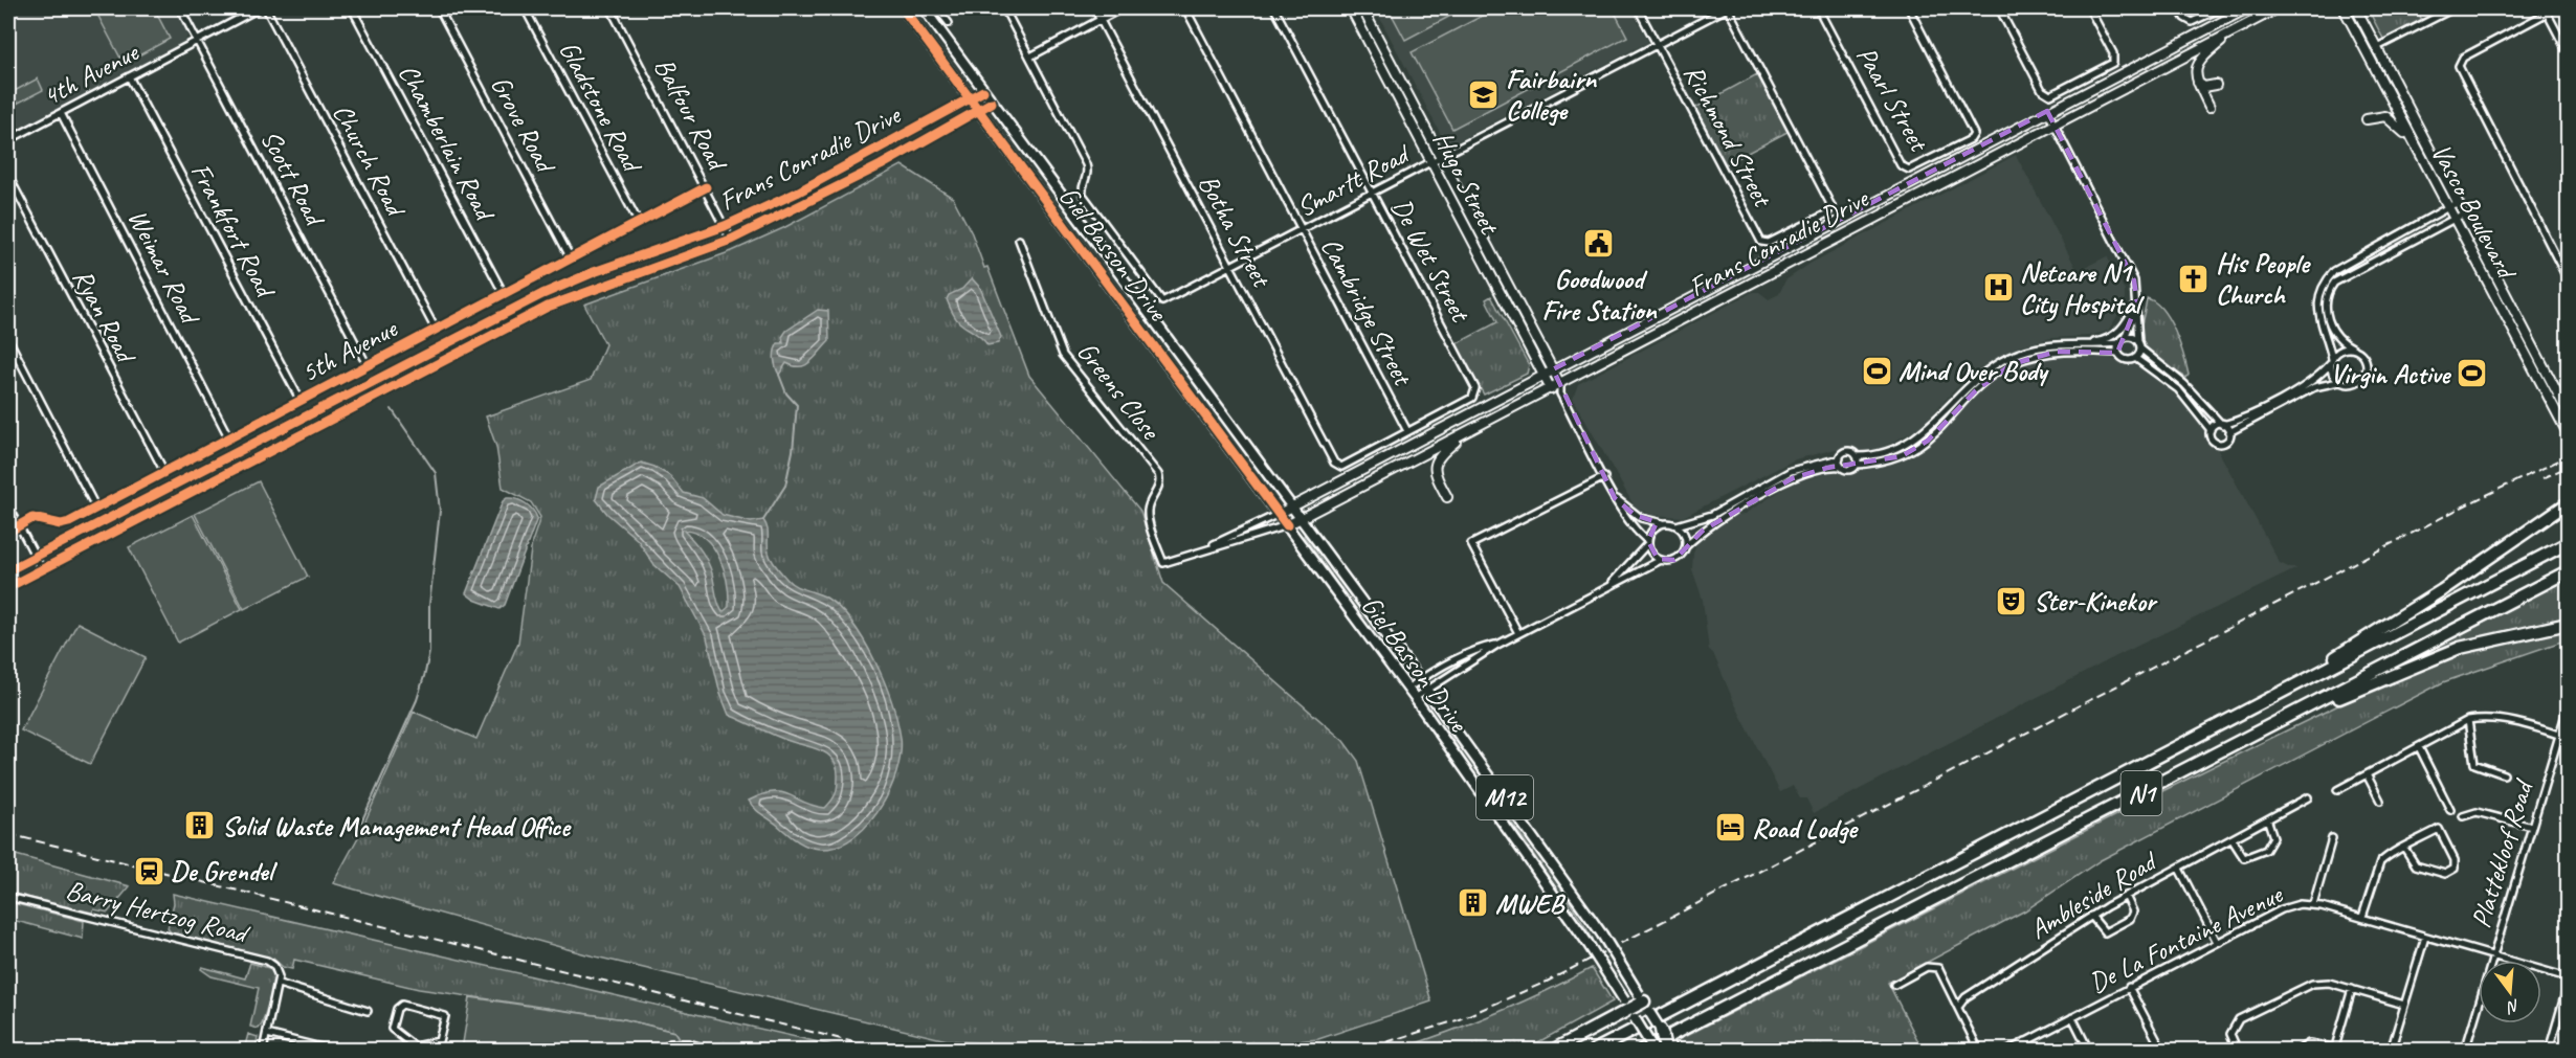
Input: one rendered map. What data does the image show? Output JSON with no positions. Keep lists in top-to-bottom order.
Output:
{
  "streets": {
    "highway": ["N1"],
    "main road": [
      "Frans Conradie Drive",
      "Hugo Street",
      "Vasco Boulevard",
      "Giel Basson Drive",
      "M12"
    ],
    "street": [
      "4th Avenue",
      "Paarl Street",
      "Gladstone Road",
      "Balfour Road",
      "Grove Road",
      "Richmond Street",
      "Chamberlain Road",
      "Church Road",
      "Scott Road",
      "Smartt Road",
      "Frankfort Road",
      "Botha Street",
      "De Wet Street",
      "Weimar Road",
      "Cambridge Street",
      "Ryan Road",
      "5th Avenue",
      "Greens Close",
      "Plattekloof Road",
      "Ambleside Road",
      "Barry Hertzog Road",
      "De La Fontaine Avenue"
    ]
  },
  "crossings": [
    ["4th Avenue", "Scott Road"],
    ["4th Avenue", "Frankfort Road"],
    ["4th Avenue", "Weimar Road"],
    ["Gladstone Road", "5th Avenue"],
    ["Balfour Road", "Frans Conradie Drive"],
    ["Balfour Road", "5th Avenue"],
    ["Grove Road", "5th Avenue"],
    ["Richmond Street", "Smartt Road"],
    ["Chamberlain Road", "5th Avenue"],
    ["Frans Conradie Drive", "Hugo Street"],
    ["Frans Conradie Drive", "Giel Basson Drive"],
    ["Church Road", "5th Avenue"],
    ["Scott Road", "5th Avenue"],
    ["Smartt Road", "Hugo Street"],
    ["Smartt Road", "Botha Street"],
    ["Smartt Road", "De Wet Street"],
    ["Smartt Road", "Cambridge Street"],
    ["Frankfort Road", "5th Avenue"],
    ["Botha Street", "De Wet Street"],
    ["Botha Street", "Cambridge Street"],
    ["De Wet Street", "Cambridge Street"],
    ["Weimar Road", "5th Avenue"],
    ["Ryan Road", "5th Avenue"],
    ["Plattekloof Road", "De La Fontaine Avenue"],
    ["Ambleside Road", "De La Fontaine Avenue"]
  ],
  "places": {
    "school or university": ["Fairbairn College"],
    "public building": ["Goodwood Fire Station"],
    "church": ["His People Church"],
    "hospital": ["Netcare N1 City Hospital"],
    "sports": ["Mind Over Body", "Virgin Active"],
    "theatre": ["Ster-Kinekor"],
    "building": ["Solid Waste Management Head Office", "MWEB"],
    "hotel": ["Road Lodge"],
    "station": ["De Grendel"]
  },
  "north": "bottom"
}
